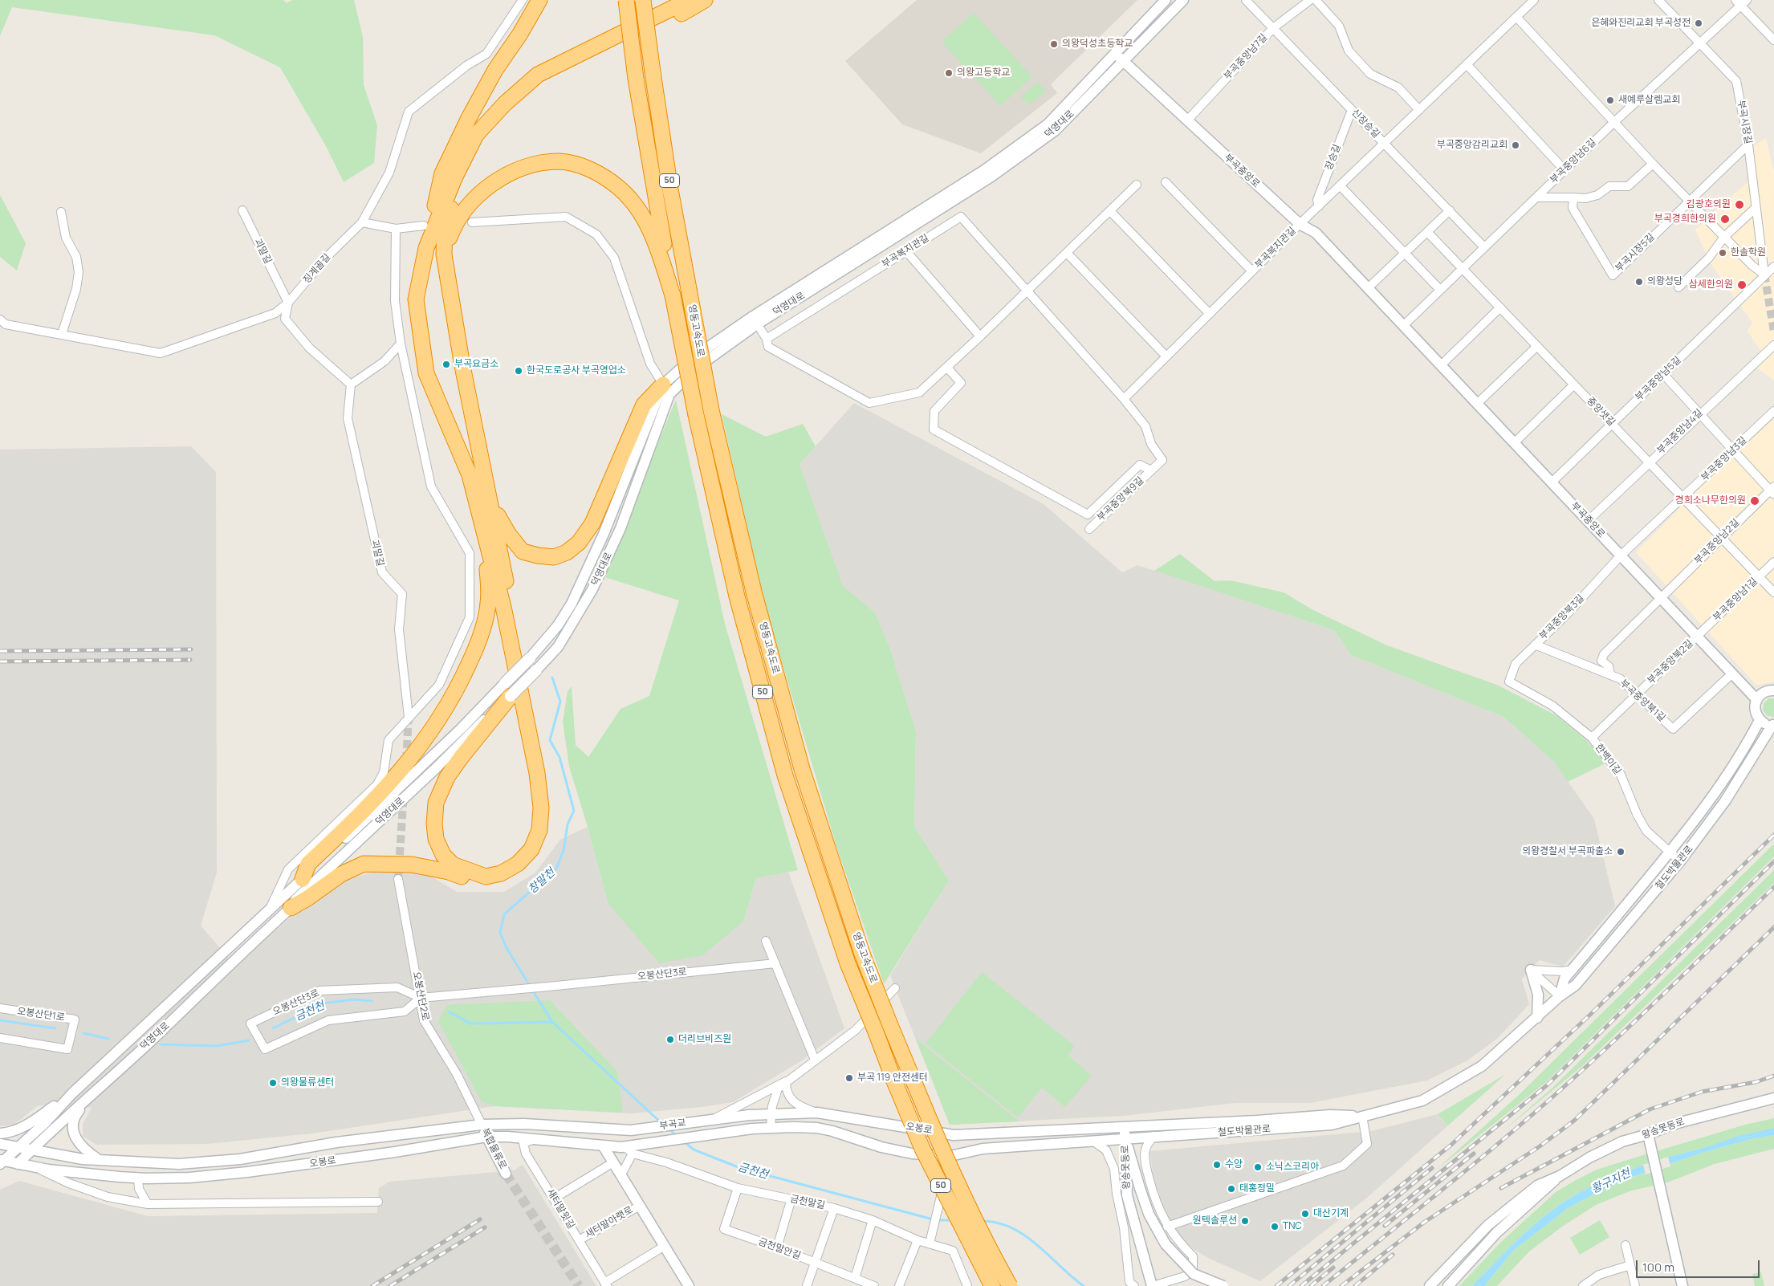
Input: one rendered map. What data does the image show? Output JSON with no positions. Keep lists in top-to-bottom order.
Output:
{
  "streets": {
    "highway": ["50", "영동고속도로"],
    "main road": ["덕영대로"],
    "street": [
      "부곡중앙남7길",
      "부곡시장길",
      "신장승길",
      "장승길",
      "부곡중앙남6길",
      "부곡중앙로",
      "부곡복지관길",
      "괴말길",
      "부곡시장5길",
      "징계골길",
      "부곡중앙남5길",
      "중앙샛길",
      "부곡중앙남4길",
      "부곡중앙남3길",
      "부곡중앙북9길",
      "부곡중앙남2길",
      "부곡중앙남1길",
      "부곡중앙북3길",
      "부곡중앙북2길",
      "부곡중앙북1길",
      "한백이길",
      "철도박물관로",
      "오봉산단3로",
      "오봉산단2로",
      "오봉산단1로",
      "부곡교",
      "오봉로",
      "왕송못동로",
      "복합물류로",
      "금천말길",
      "새터말윗길",
      "새터말아랫로",
      "금천말안길"
    ]
  },
  "crossings": [
    ["부곡중앙남7길", "신장승길"],
    ["부곡중앙남7길", "부곡중앙로"],
    ["부곡시장길", "부곡중앙남6길"],
    ["부곡시장길", "부곡시장5길"],
    ["부곡시장길", "부곡중앙남5길"],
    ["신장승길", "장승길"],
    ["신장승길", "부곡중앙남6길"],
    ["덕영대로", "부곡중앙로"],
    ["덕영대로", "오봉로"],
    ["장승길", "부곡중앙로"],
    ["장승길", "부곡복지관길"],
    ["부곡중앙남6길", "부곡중앙로"],
    ["부곡중앙남6길", "중앙샛길"],
    ["부곡중앙로", "부곡복지관길"],
    ["부곡중앙로", "부곡중앙남5길"],
    ["부곡중앙로", "부곡중앙남4길"],
    ["부곡중앙로", "부곡중앙남3길"],
    ["부곡중앙로", "부곡중앙남2길"],
    ["부곡중앙로", "부곡중앙남1길"],
    ["부곡중앙로", "부곡중앙북3길"],
    ["부곡중앙로", "부곡중앙북2길"],
    ["부곡중앙로", "부곡중앙북1길"],
    ["부곡복지관길", "부곡중앙북9길"],
    ["괴말길", "징계골길"],
    ["부곡중앙남5길", "중앙샛길"],
    ["중앙샛길", "부곡중앙남4길"],
    ["중앙샛길", "부곡중앙남3길"],
    ["중앙샛길", "부곡중앙남2길"],
    ["중앙샛길", "부곡중앙남1길"],
    ["부곡중앙남3길", "부곡중앙북3길"],
    ["부곡중앙남1길", "부곡중앙북2길"],
    ["부곡중앙북3길", "부곡중앙북1길"],
    ["부곡중앙북3길", "한백이길"],
    ["부곡중앙북2길", "부곡중앙북1길"],
    ["부곡중앙북2길", "한백이길"],
    ["한백이길", "철도박물관로"],
    ["철도박물관로", "오봉로"],
    ["철도박물관로", "왕송못동로"],
    ["오봉산단3로", "오봉산단2로"],
    ["오봉산단2로", "오봉로"],
    ["오봉산단2로", "복합물류로"],
    ["부곡교", "오봉로"],
    ["오봉로", "왕송못동로"],
    ["오봉로", "복합물류로"],
    ["오봉로", "금천말길"],
    ["오봉로", "새터말윗길"],
    ["오봉로", "새터말아랫로"],
    ["금천말길", "금천말안길"],
    ["새터말윗길", "새터말아랫로"]
  ],
  "water": ["창말천", "금천천", "황구지천"],
  "places": [
    "은혜와진리교회 부곡성전",
    "의왕덕성초등학교",
    "의왕고등학교",
    "새예루살렘교회",
    "부곡중앙감리교회",
    "김광호의원",
    "부곡경희한의원",
    "한솔학원",
    "의왕성당",
    "삼세한의원",
    "부곡요금소",
    "한국도로공사 부곡영업소",
    "경희소나무한의원",
    "의왕경찰서 부곡파출소",
    "더리브비즈원",
    "부곡 119 안전센터",
    "의왕물류센터",
    "수양",
    "소닉스코리아",
    "태홍정밀",
    "대산기계",
    "원텍솔루션",
    "TNC"
  ],
  "scale_bar": "100 m"
}
